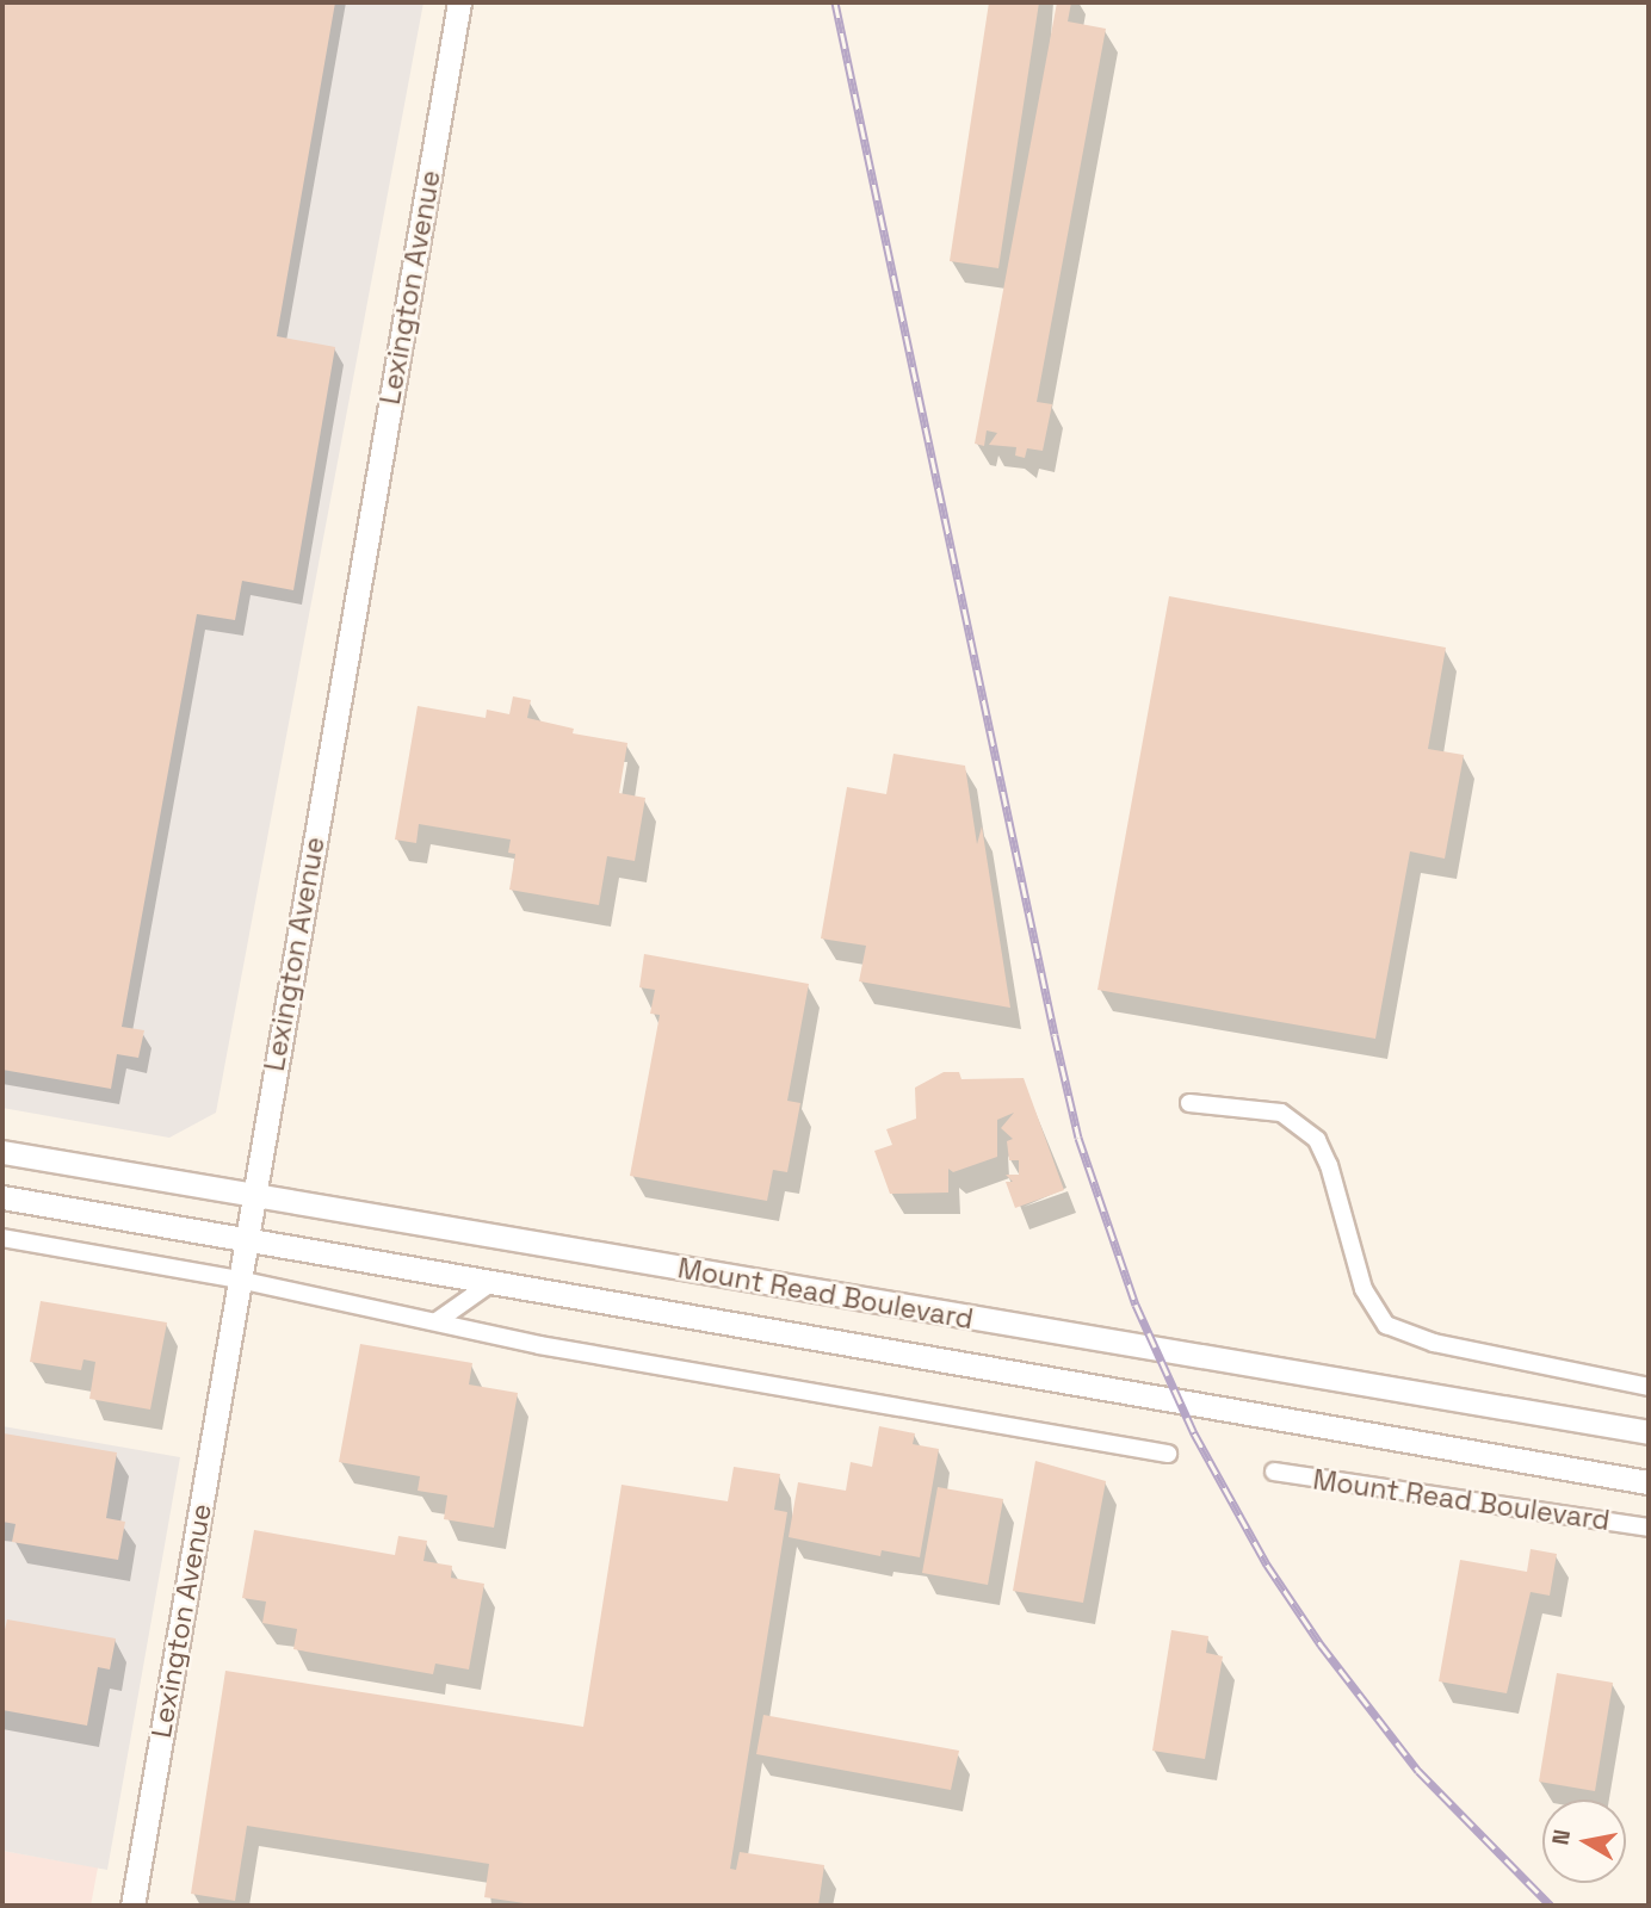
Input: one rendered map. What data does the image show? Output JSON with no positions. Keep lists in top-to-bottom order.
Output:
{
  "streets": {
    "main road": ["Lexington Avenue", "Mount Read Boulevard"]
  },
  "crossings": [
    ["Lexington Avenue", "Mount Read Boulevard"]
  ],
  "north": "left"
}
